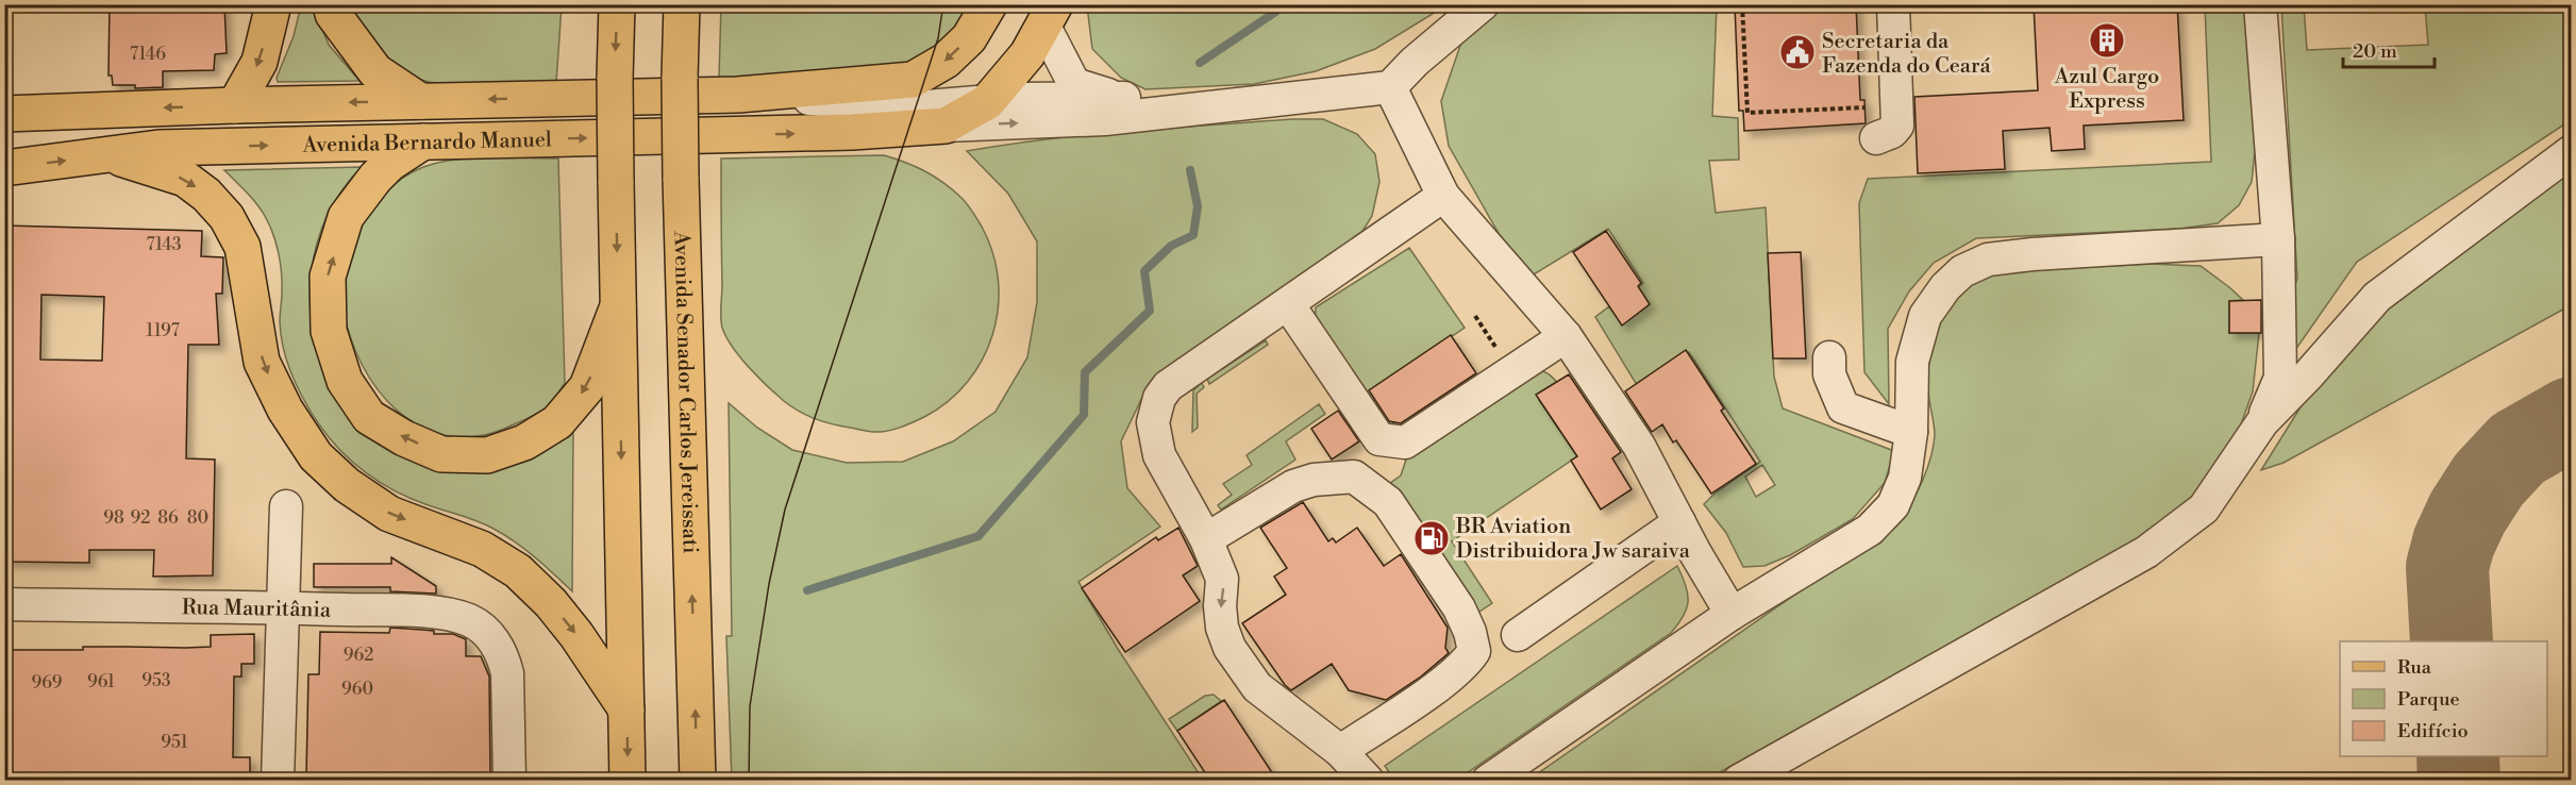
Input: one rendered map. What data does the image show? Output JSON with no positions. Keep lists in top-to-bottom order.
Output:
{
  "streets": {
    "main road": ["Avenida Bernardo Manuel", "Avenida Senador Carlos Jereissati"],
    "street": ["Rua Mauritânia"]
  },
  "places": {
    "building": ["Azul Cargo Express"],
    "public building": ["Secretaria da Fazenda do Ceará"],
    "fuel station": ["BR Aviation Distribuidora Jw saraiva"]
  },
  "house_numbers": [
    "7146",
    "7143",
    "1197",
    "98",
    "92",
    "86",
    "80",
    "962",
    "953",
    "961",
    "969",
    "960",
    "951"
  ],
  "legend": ["Rua", "Parque", "Edifício"],
  "scale_bar": "20 m"
}
